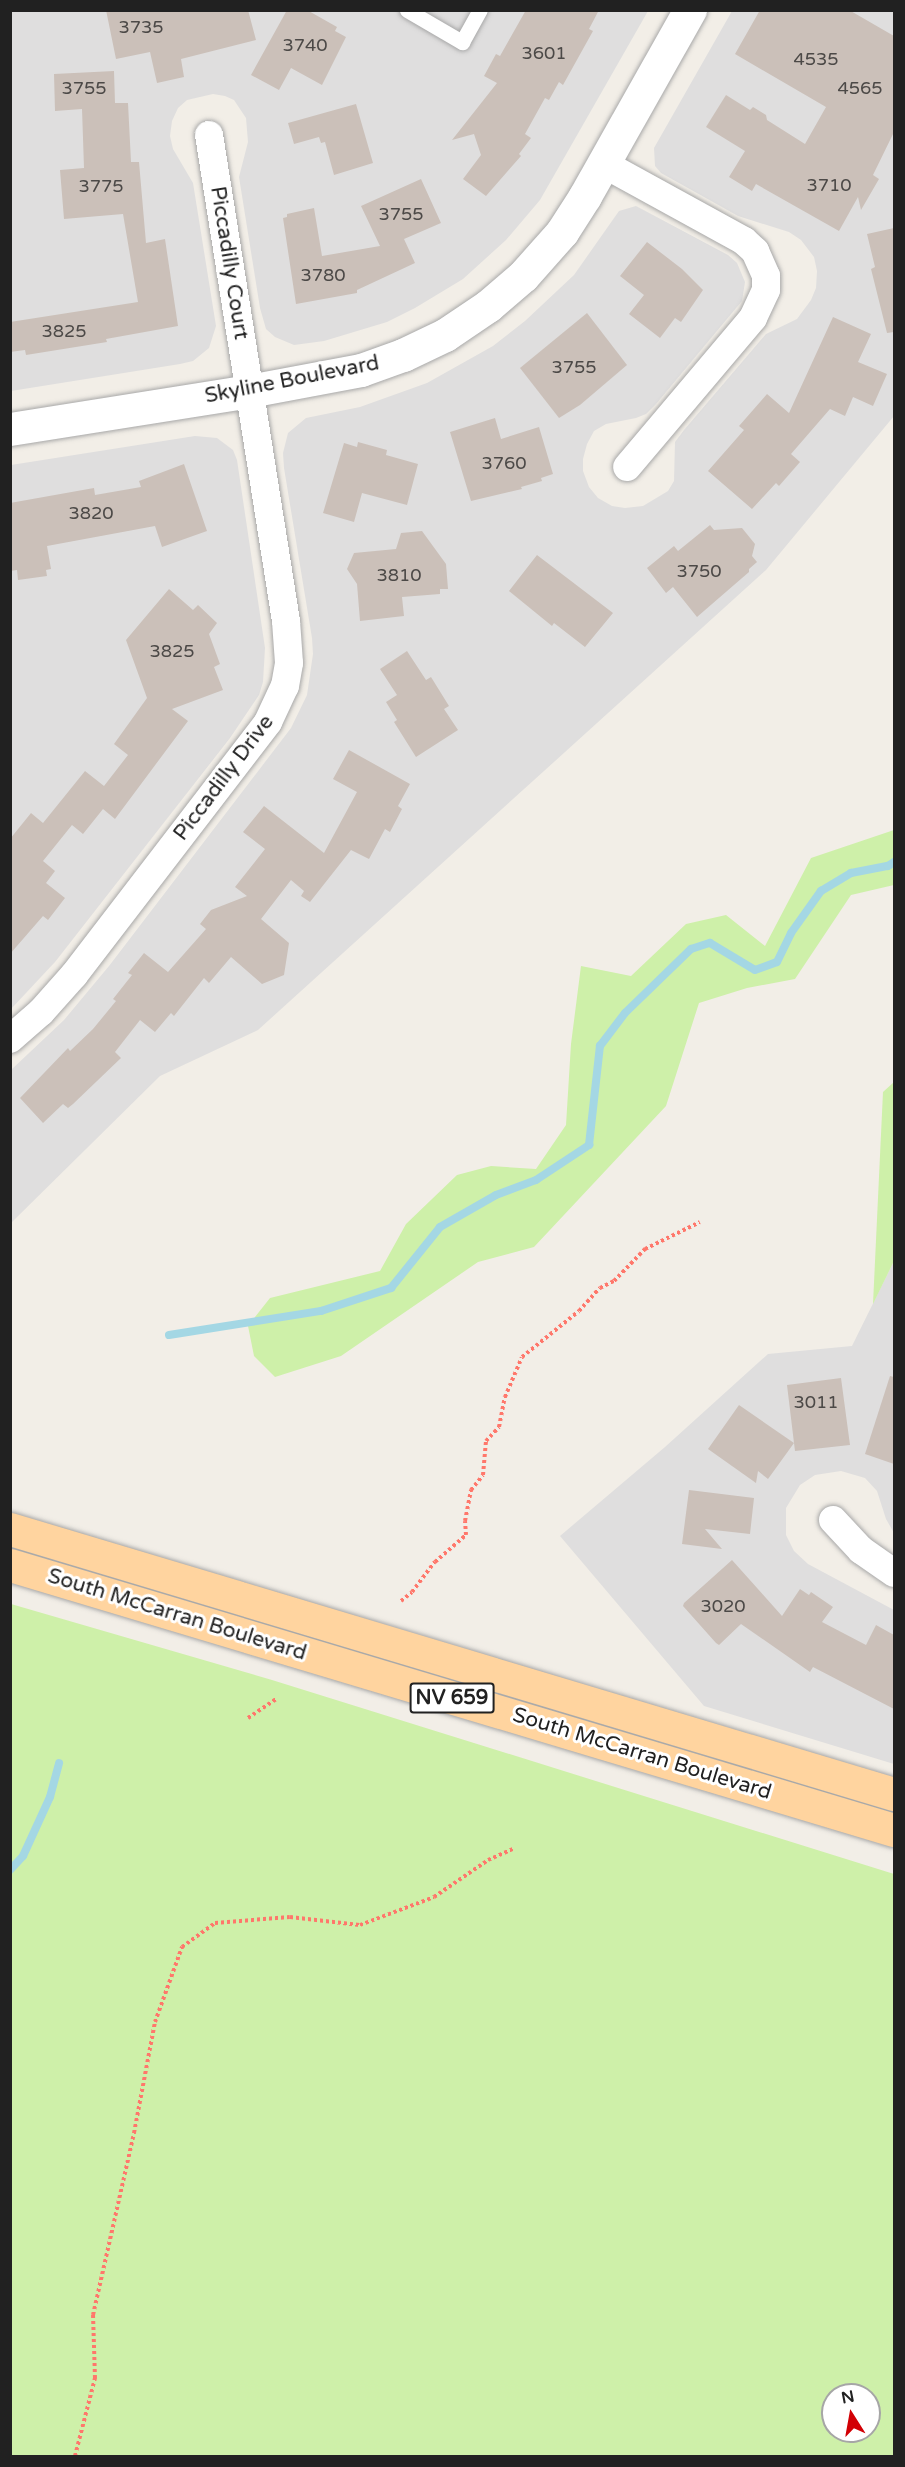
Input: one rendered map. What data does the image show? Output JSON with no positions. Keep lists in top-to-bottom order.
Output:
{
  "streets": {
    "main road": ["South McCarran Boulevard", "NV 659"],
    "street": ["Piccadilly Court", "Skyline Boulevard", "Piccadilly Drive"]
  },
  "crossings": [
    ["Piccadilly Court", "Skyline Boulevard"],
    ["Piccadilly Court", "Piccadilly Drive"],
    ["Skyline Boulevard", "Piccadilly Drive"]
  ],
  "house_numbers": [
    "3735",
    "3740",
    "3601",
    "4535",
    "3755",
    "4565",
    "3710",
    "3775",
    "3755",
    "3780",
    "3825",
    "3755",
    "3760",
    "3820",
    "3750",
    "3810",
    "3825",
    "3011",
    "3020"
  ],
  "north": "top"
}
